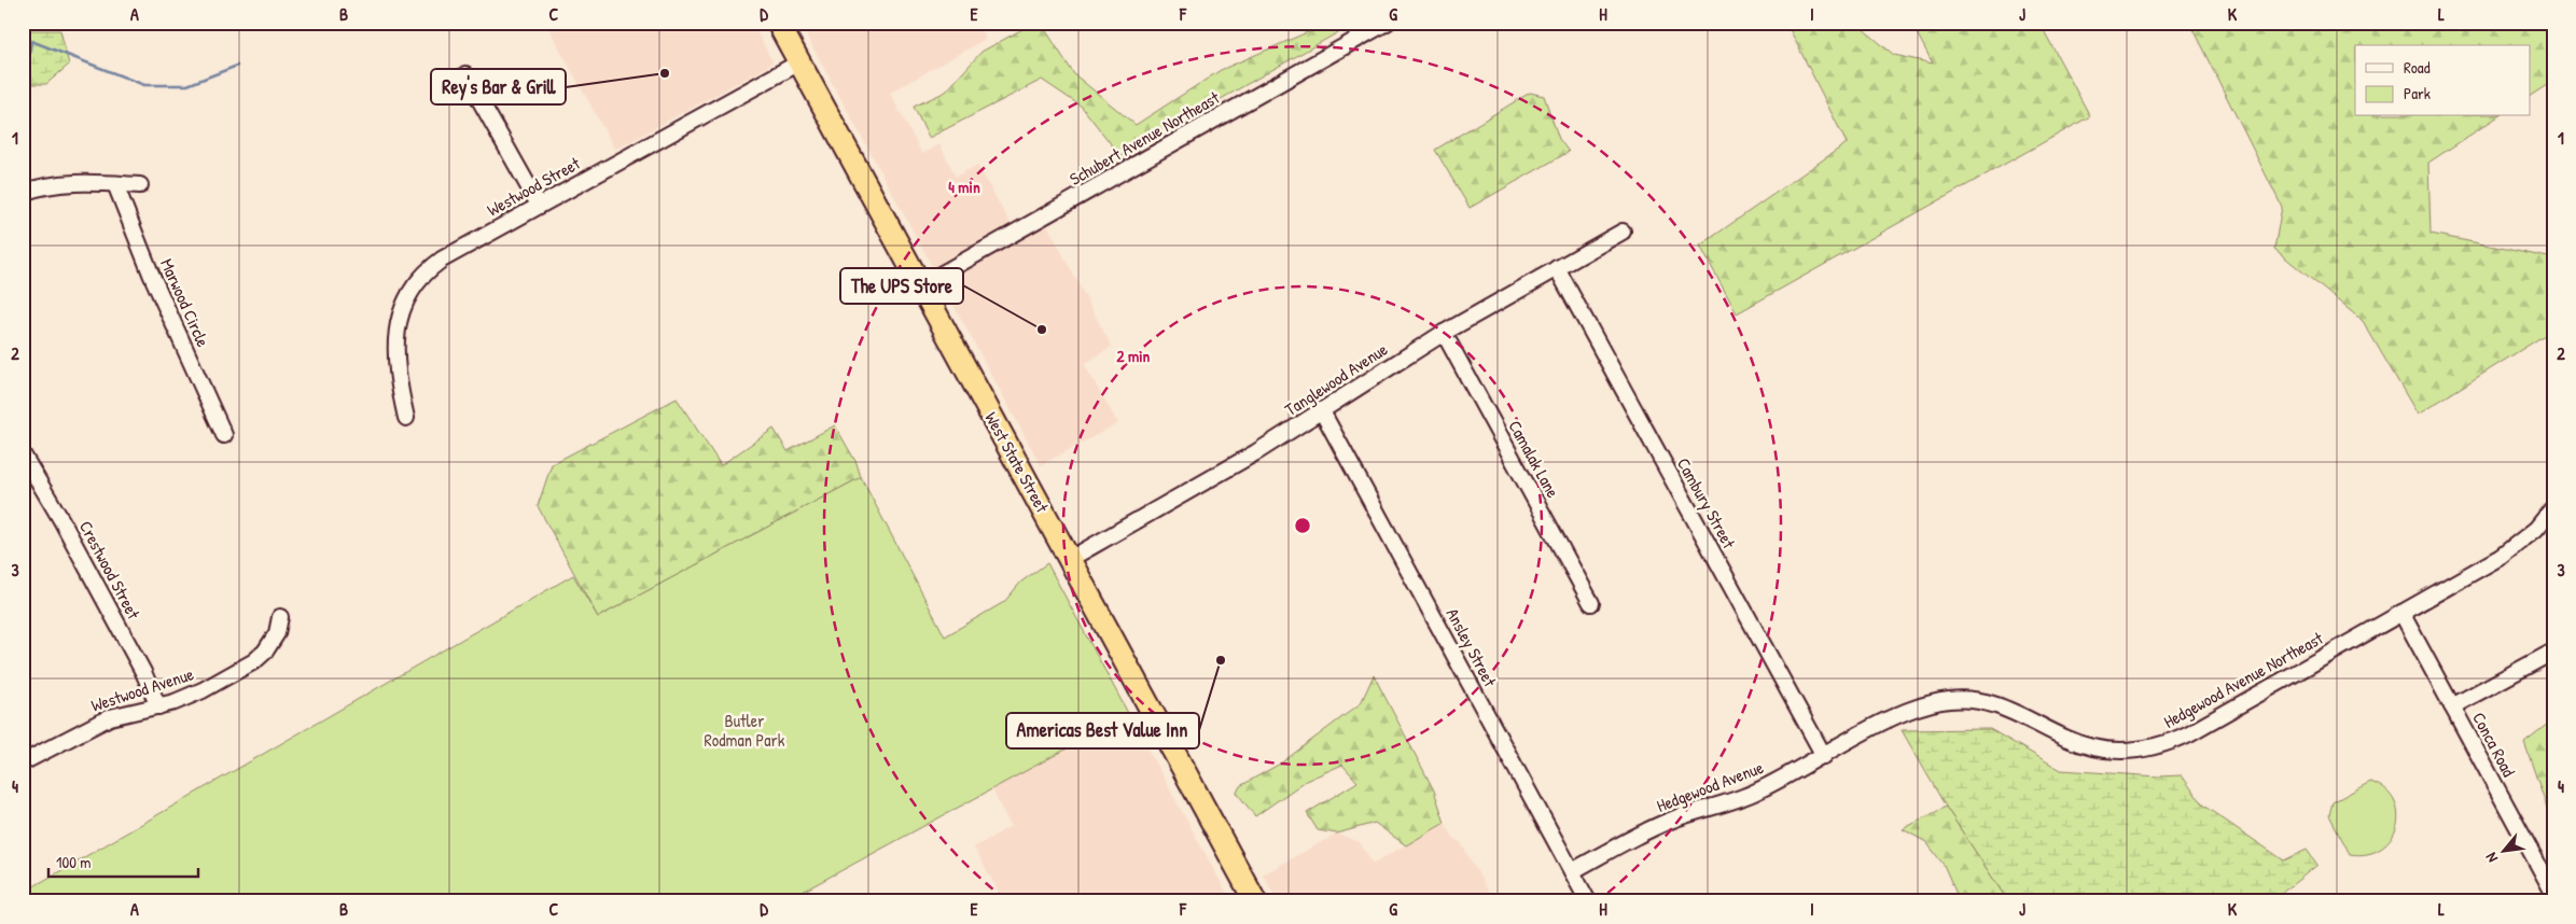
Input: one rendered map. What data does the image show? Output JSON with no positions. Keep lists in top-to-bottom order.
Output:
{
  "streets": {
    "highway": ["West State Street"],
    "street": [
      "Schubert Avenue Northeast",
      "Westwood Street",
      "Marwood Circle",
      "Tanglewood Avenue",
      "Camalak Lane",
      "Cambury Street",
      "Crestwood Street",
      "Ansley Street",
      "Hedgewood Avenue Northeast",
      "Westwood Avenue",
      "Conca Road",
      "Hedgewood Avenue"
    ]
  },
  "crossings": [
    ["Schubert Avenue Northeast", "West State Street"],
    ["Westwood Street", "West State Street"],
    ["Tanglewood Avenue", "Camalak Lane"],
    ["Tanglewood Avenue", "West State Street"],
    ["Tanglewood Avenue", "Cambury Street"],
    ["Tanglewood Avenue", "Ansley Street"],
    ["Cambury Street", "Hedgewood Avenue"],
    ["Crestwood Street", "Westwood Avenue"],
    ["Ansley Street", "Hedgewood Avenue"],
    ["Hedgewood Avenue Northeast", "Conca Road"],
    ["Hedgewood Avenue Northeast", "Hedgewood Avenue"]
  ],
  "parks": ["Butler Rodman Park"],
  "places": ["Rey's Bar & Grill", "The UPS Store", "Americas Best Value Inn"],
  "legend": ["Road", "Park"],
  "scale_bar": "100 m",
  "north": "bottom left",
  "grid": {
    "columns": [
      "A",
      "B",
      "C",
      "D",
      "E",
      "F",
      "G",
      "H",
      "I",
      "J",
      "K",
      "L"
    ],
    "rows": [
      "1",
      "2",
      "3",
      "4"
    ]
  },
  "rings": ["4 min", "2 min"]
}
